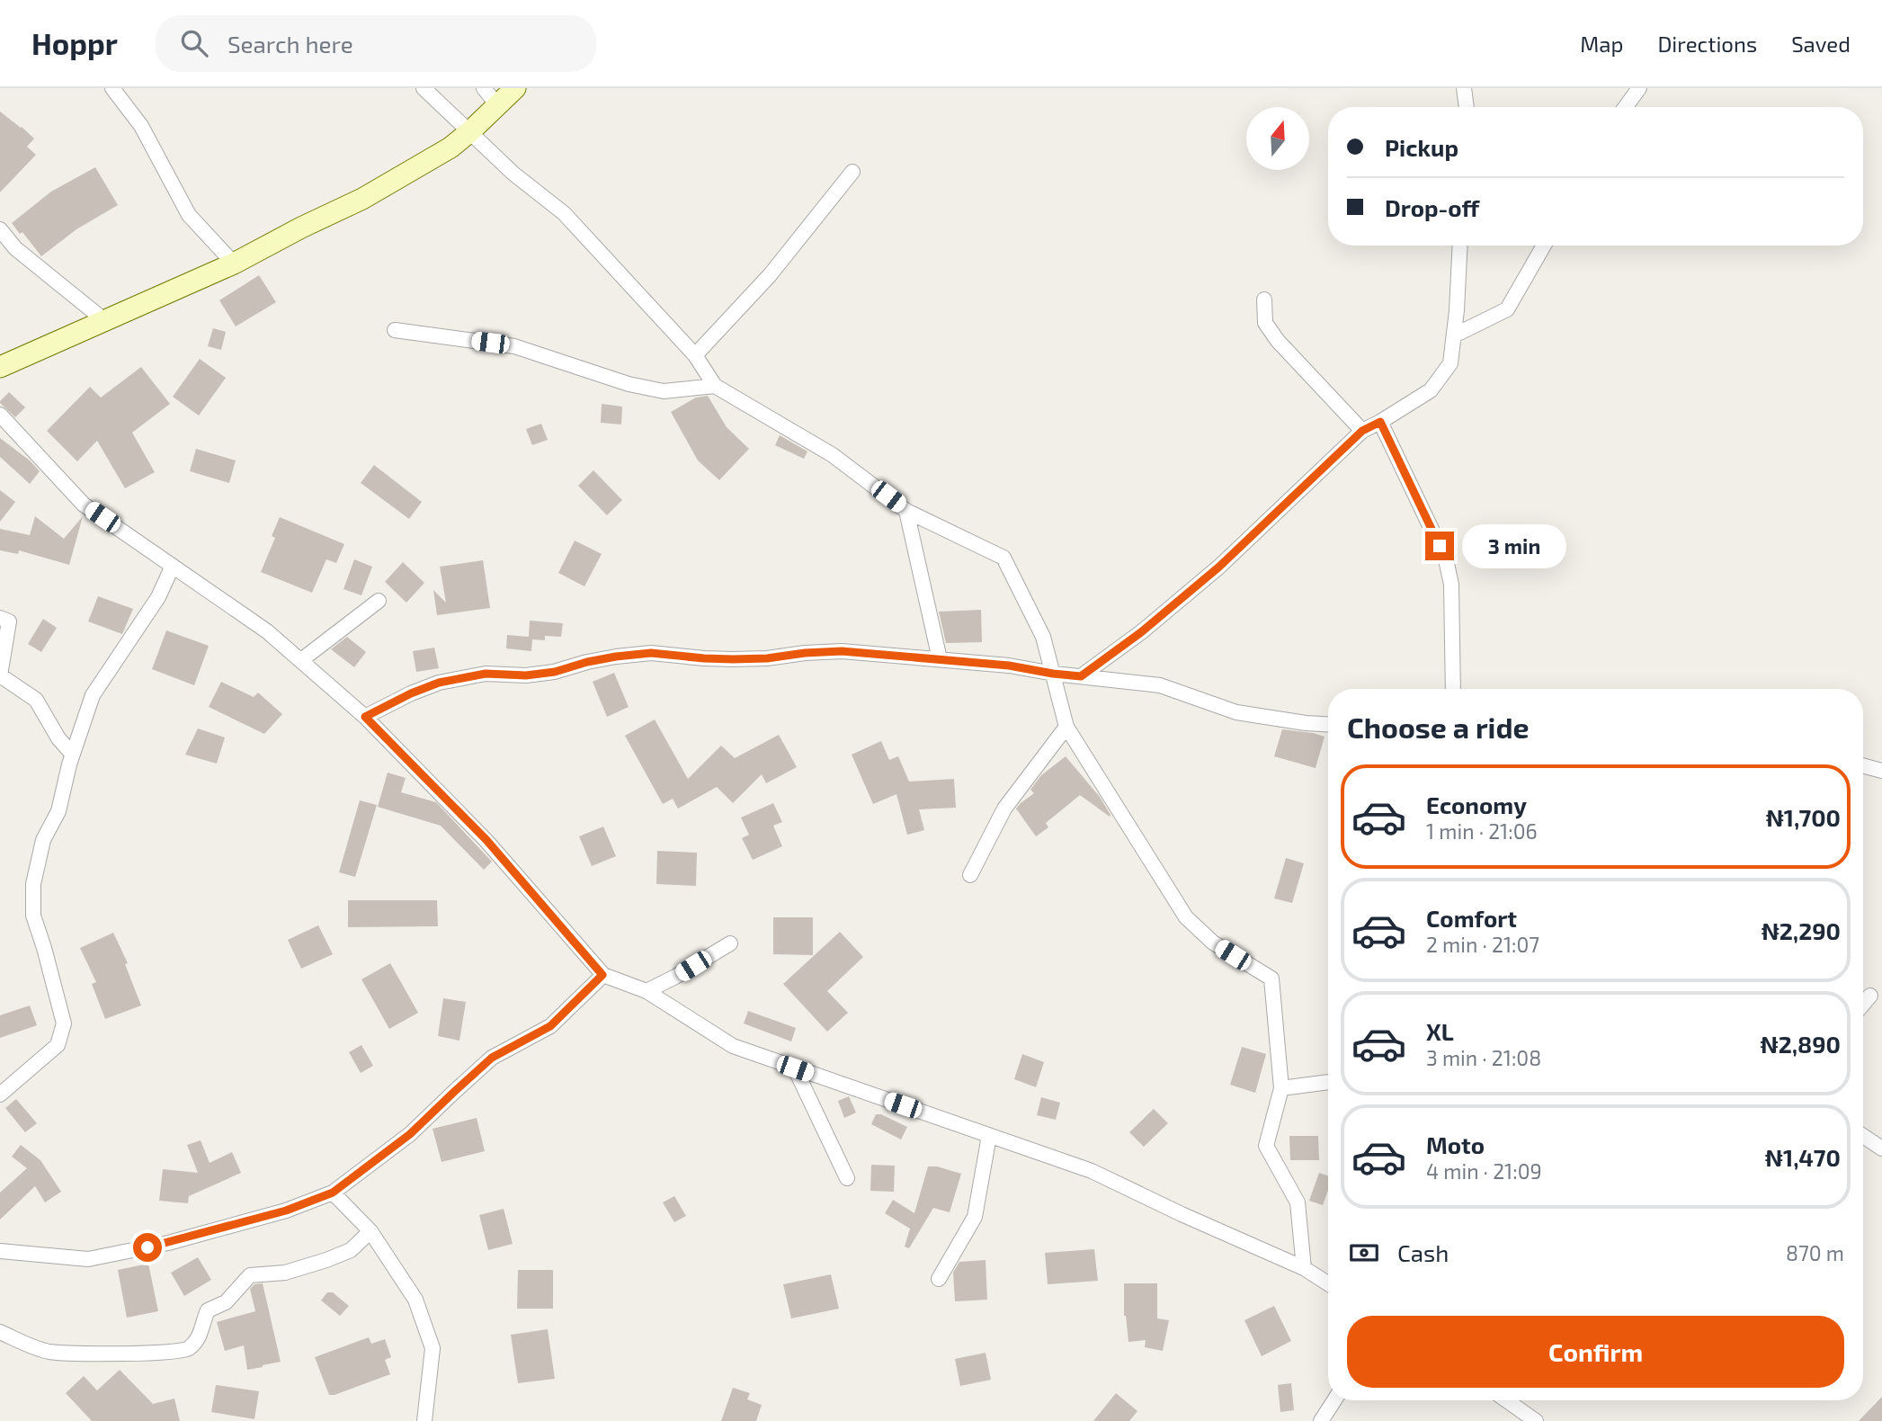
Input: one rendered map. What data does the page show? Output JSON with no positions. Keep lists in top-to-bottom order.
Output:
{
  "north": "top",
  "page": {
    "header": "Hoppr",
    "search": "Search here",
    "nav": ["Map", "Directions", "Saved"],
    "banner": ["Pickup", "Drop-off"],
    "bubble": "3 min",
    "heading": "Choose a ride",
    "list": [
      {
        "name": "Economy",
        "note": "1 min · 21:06",
        "value": "₦1,700"
      },
      {
        "name": "Comfort",
        "note": "2 min · 21:07",
        "value": "₦2,290"
      },
      {
        "name": "XL",
        "note": "3 min · 21:08",
        "value": "₦2,890"
      },
      {
        "name": "Moto",
        "note": "4 min · 21:09",
        "value": "₦1,470"
      }
    ],
    "pay": ["Cash", "870 m"],
    "buttons": "Confirm"
  }
}
